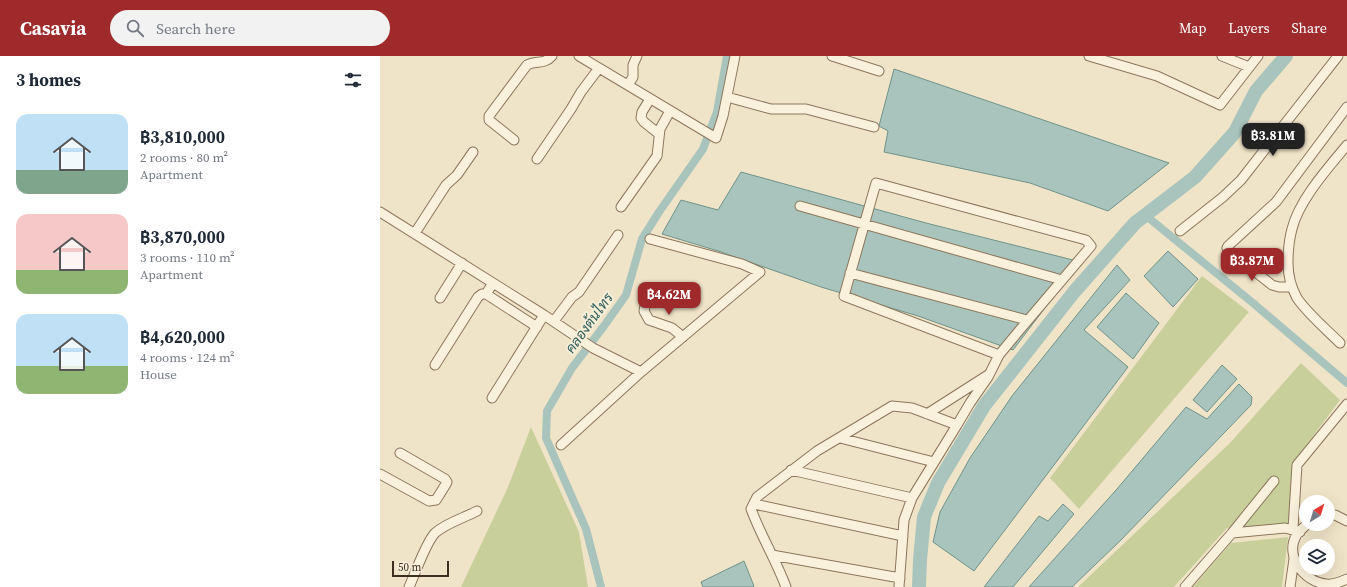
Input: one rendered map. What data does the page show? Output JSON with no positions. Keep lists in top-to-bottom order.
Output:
{
  "water": ["คลองต้นไทร"],
  "scale_bar": "50 m",
  "north": "top right",
  "page": {
    "header": "Casavia",
    "search": "Search here",
    "nav": ["Map", "Layers", "Share"],
    "heading": "3 homes",
    "list": [
      {
        "name": "฿3,810,000",
        "note": "2 rooms · 80 m² · Apartment"
      },
      {
        "name": "฿3,870,000",
        "note": "3 rooms · 110 m² · Apartment"
      },
      {
        "name": "฿4,620,000",
        "note": "4 rooms · 124 m² · House"
      }
    ],
    "price": ["฿3.81M", "฿3.87M", "฿4.62M"],
    "scale": "50 m"
  }
}
